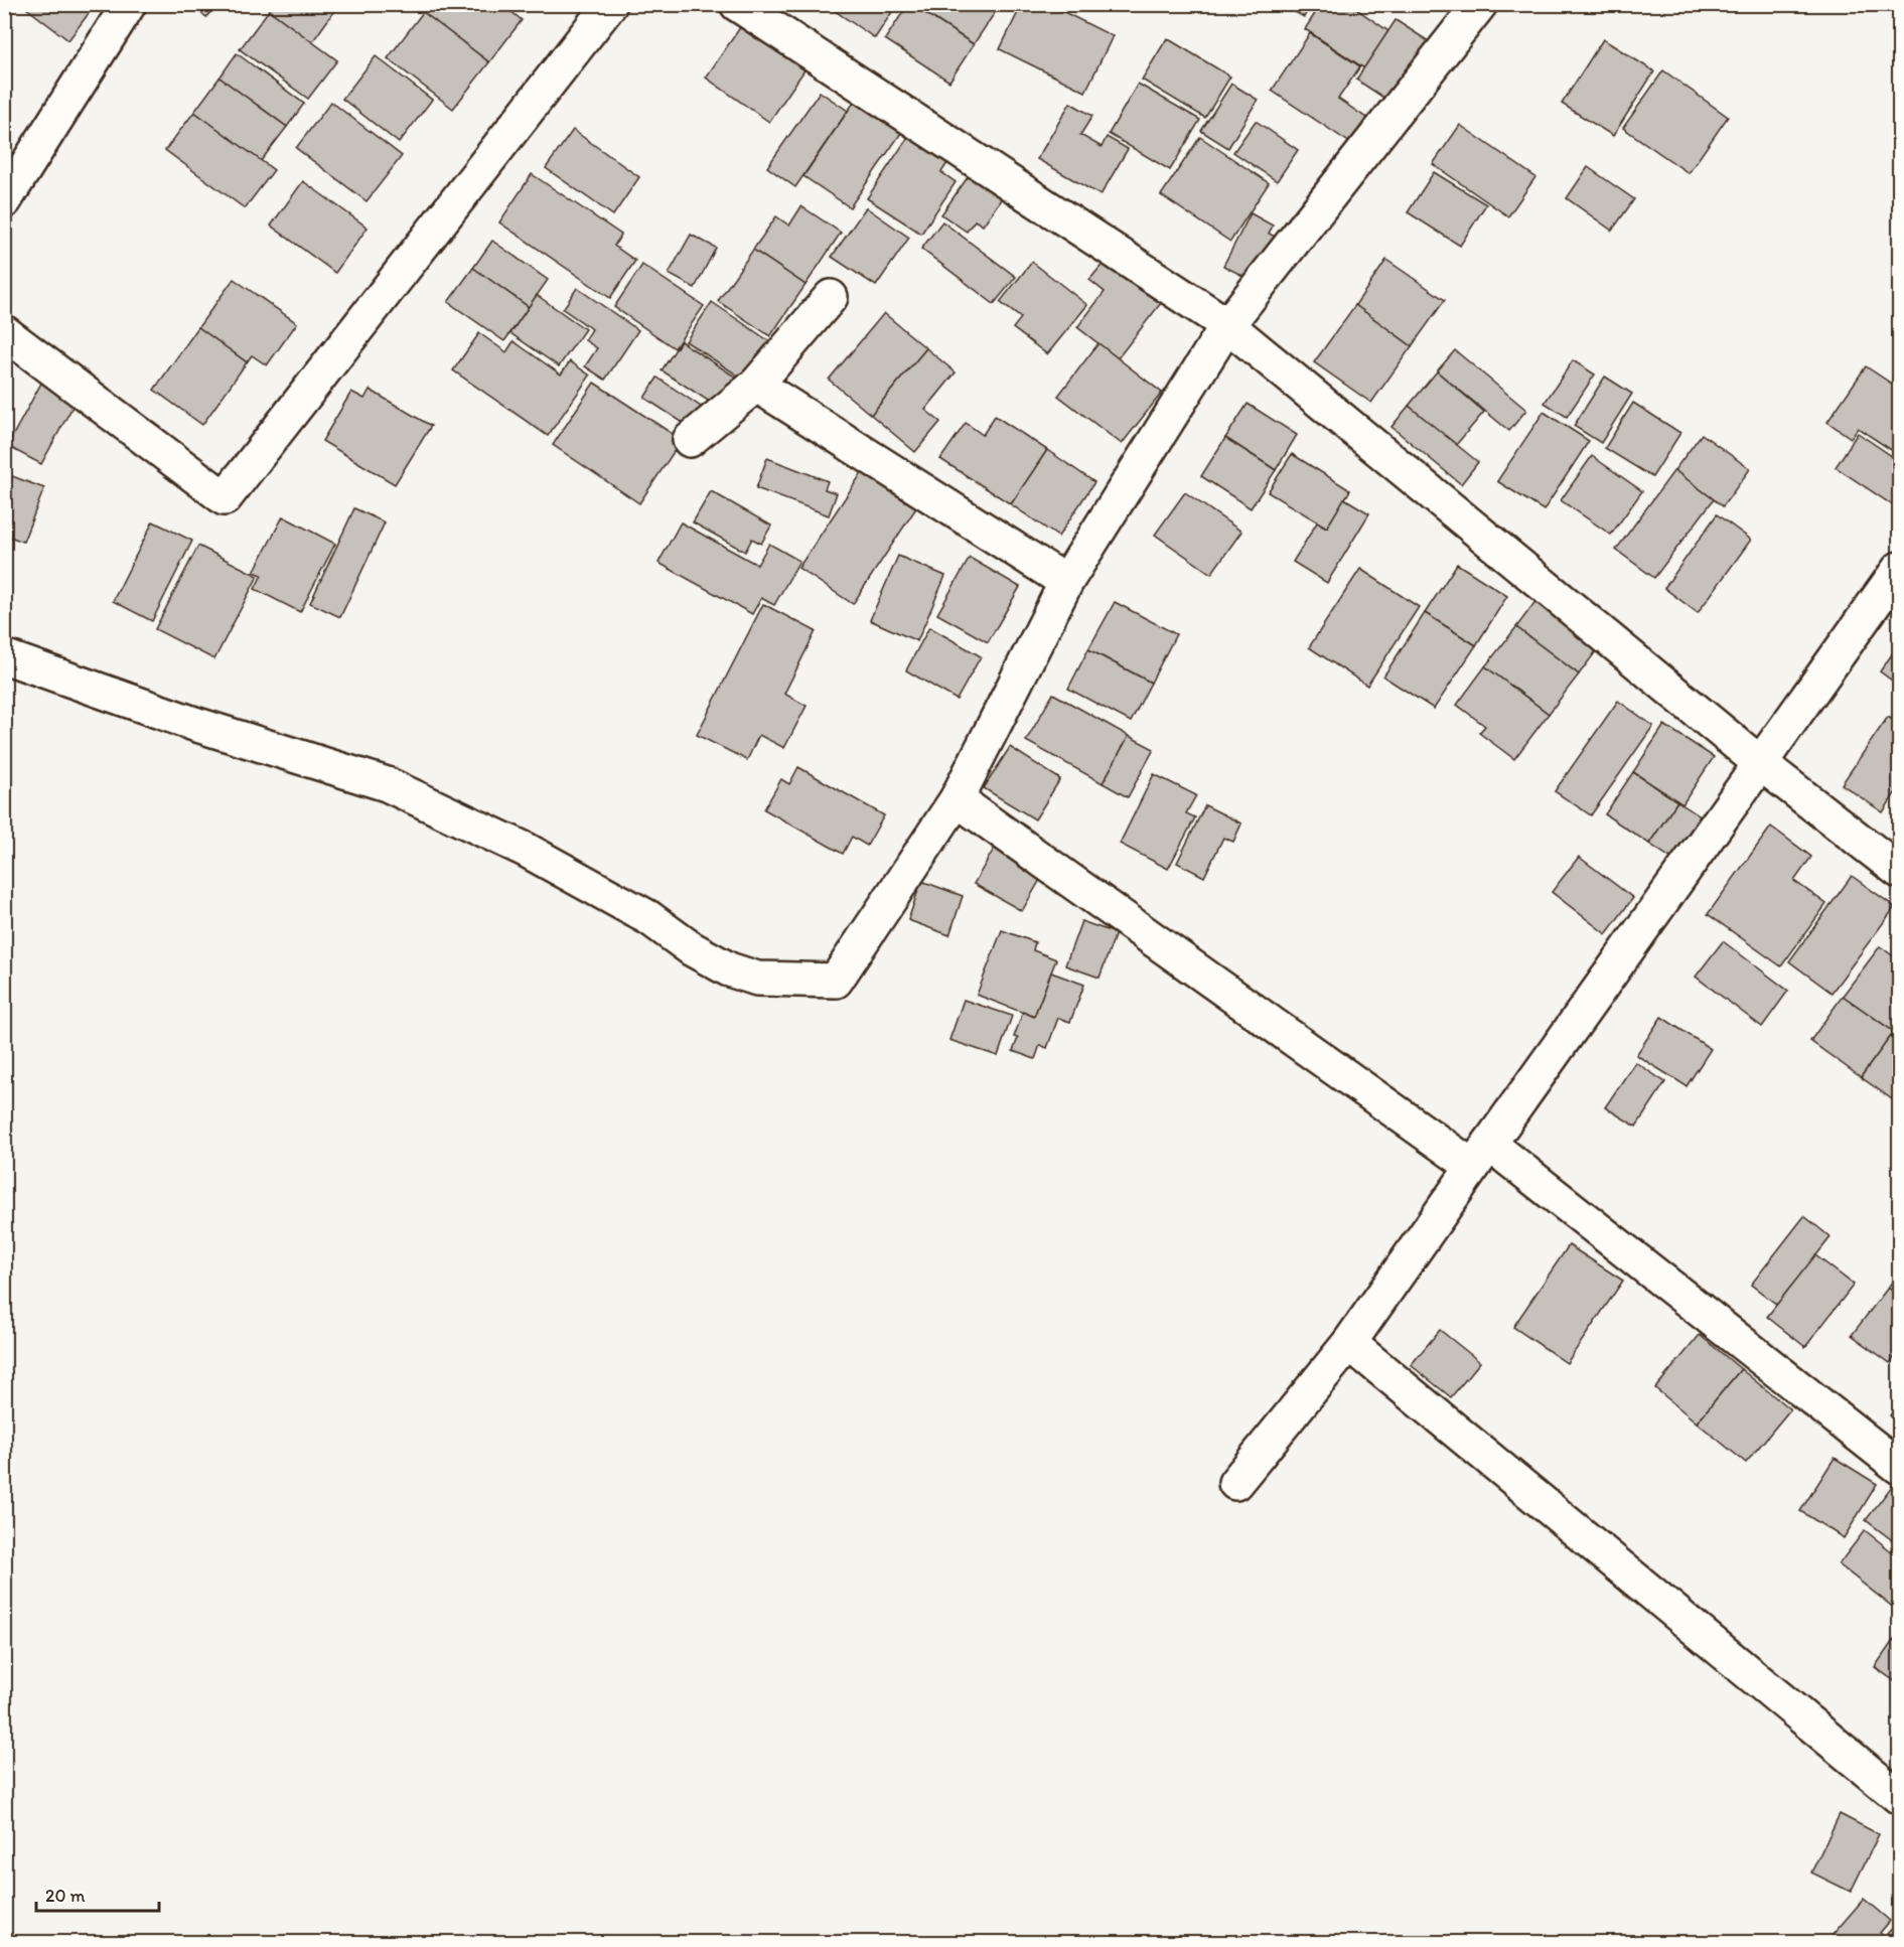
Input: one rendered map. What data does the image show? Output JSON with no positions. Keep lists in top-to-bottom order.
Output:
{
  "scale_bar": "20 m"
}
